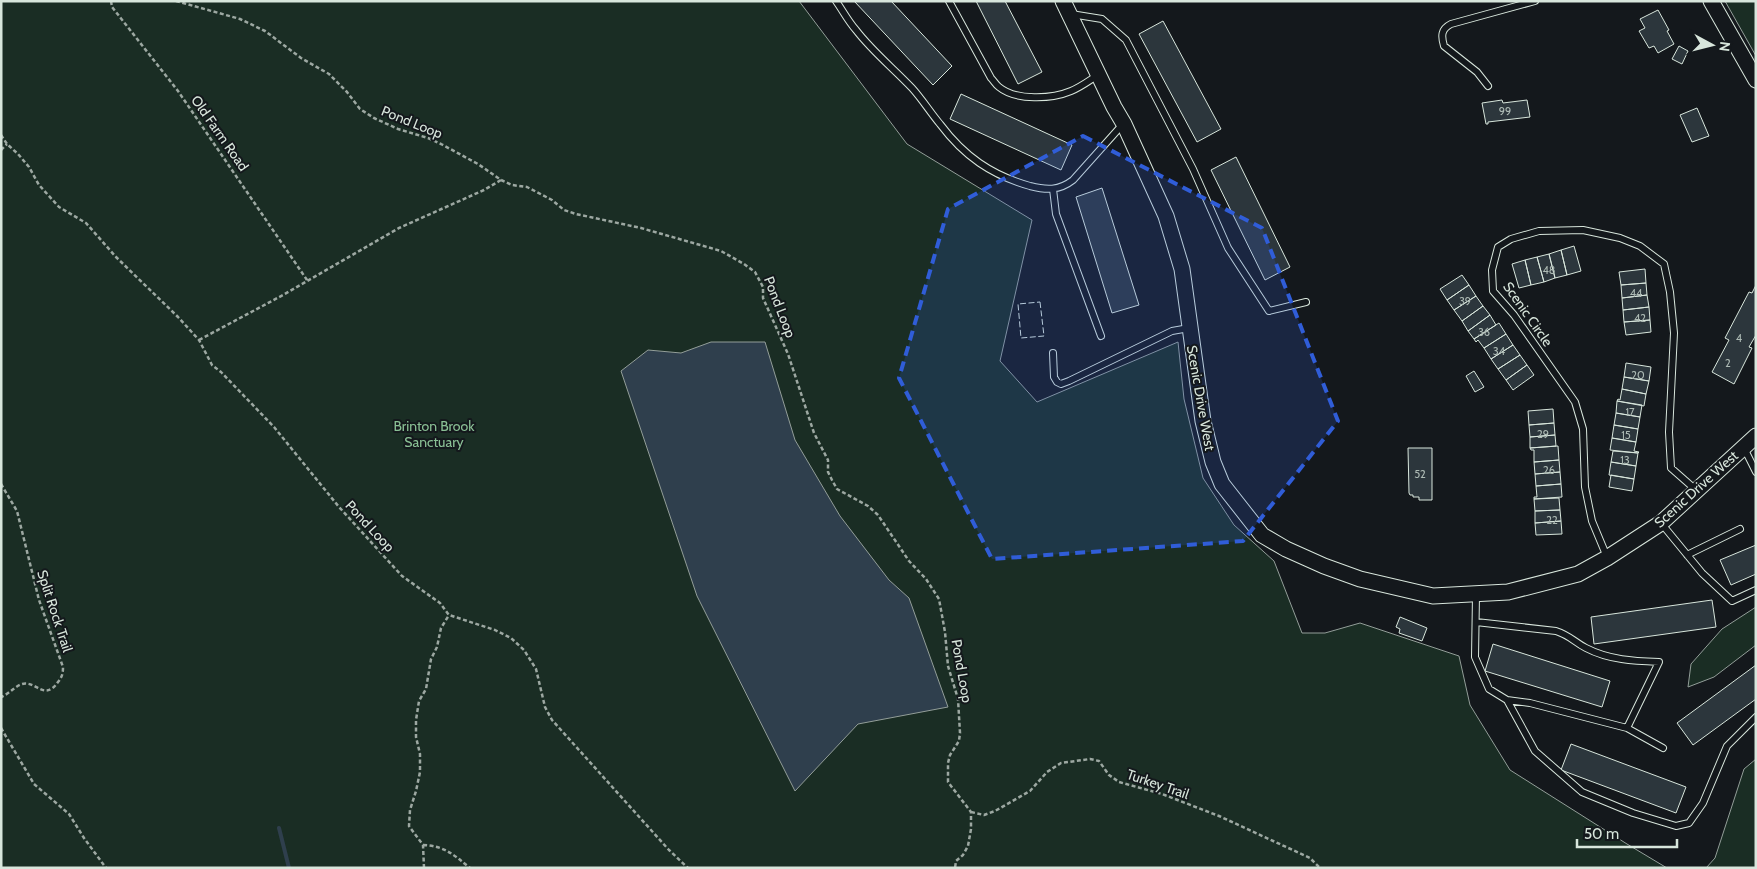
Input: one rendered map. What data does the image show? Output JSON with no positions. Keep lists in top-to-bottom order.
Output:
{
  "streets": {
    "street": ["Scenic Drive West"],
    "lane": ["Scenic Circle"],
    "path": [
      "Pond Loop",
      "Old Farm Road",
      "Split Rock Trail",
      "Turkey Trail"
    ]
  },
  "crossings": [
    ["Pond Loop", "Turkey Trail"],
    ["Scenic Circle", "Scenic Drive West"]
  ],
  "parks": ["Brinton Brook Sanctuary"],
  "house_numbers": [
    "99",
    "48",
    "44",
    "39",
    "42",
    "36",
    "4",
    "34",
    "2",
    "20",
    "17",
    "29",
    "15",
    "13",
    "26",
    "52",
    "22"
  ],
  "scale_bar": "50 m",
  "north": "right"
}
